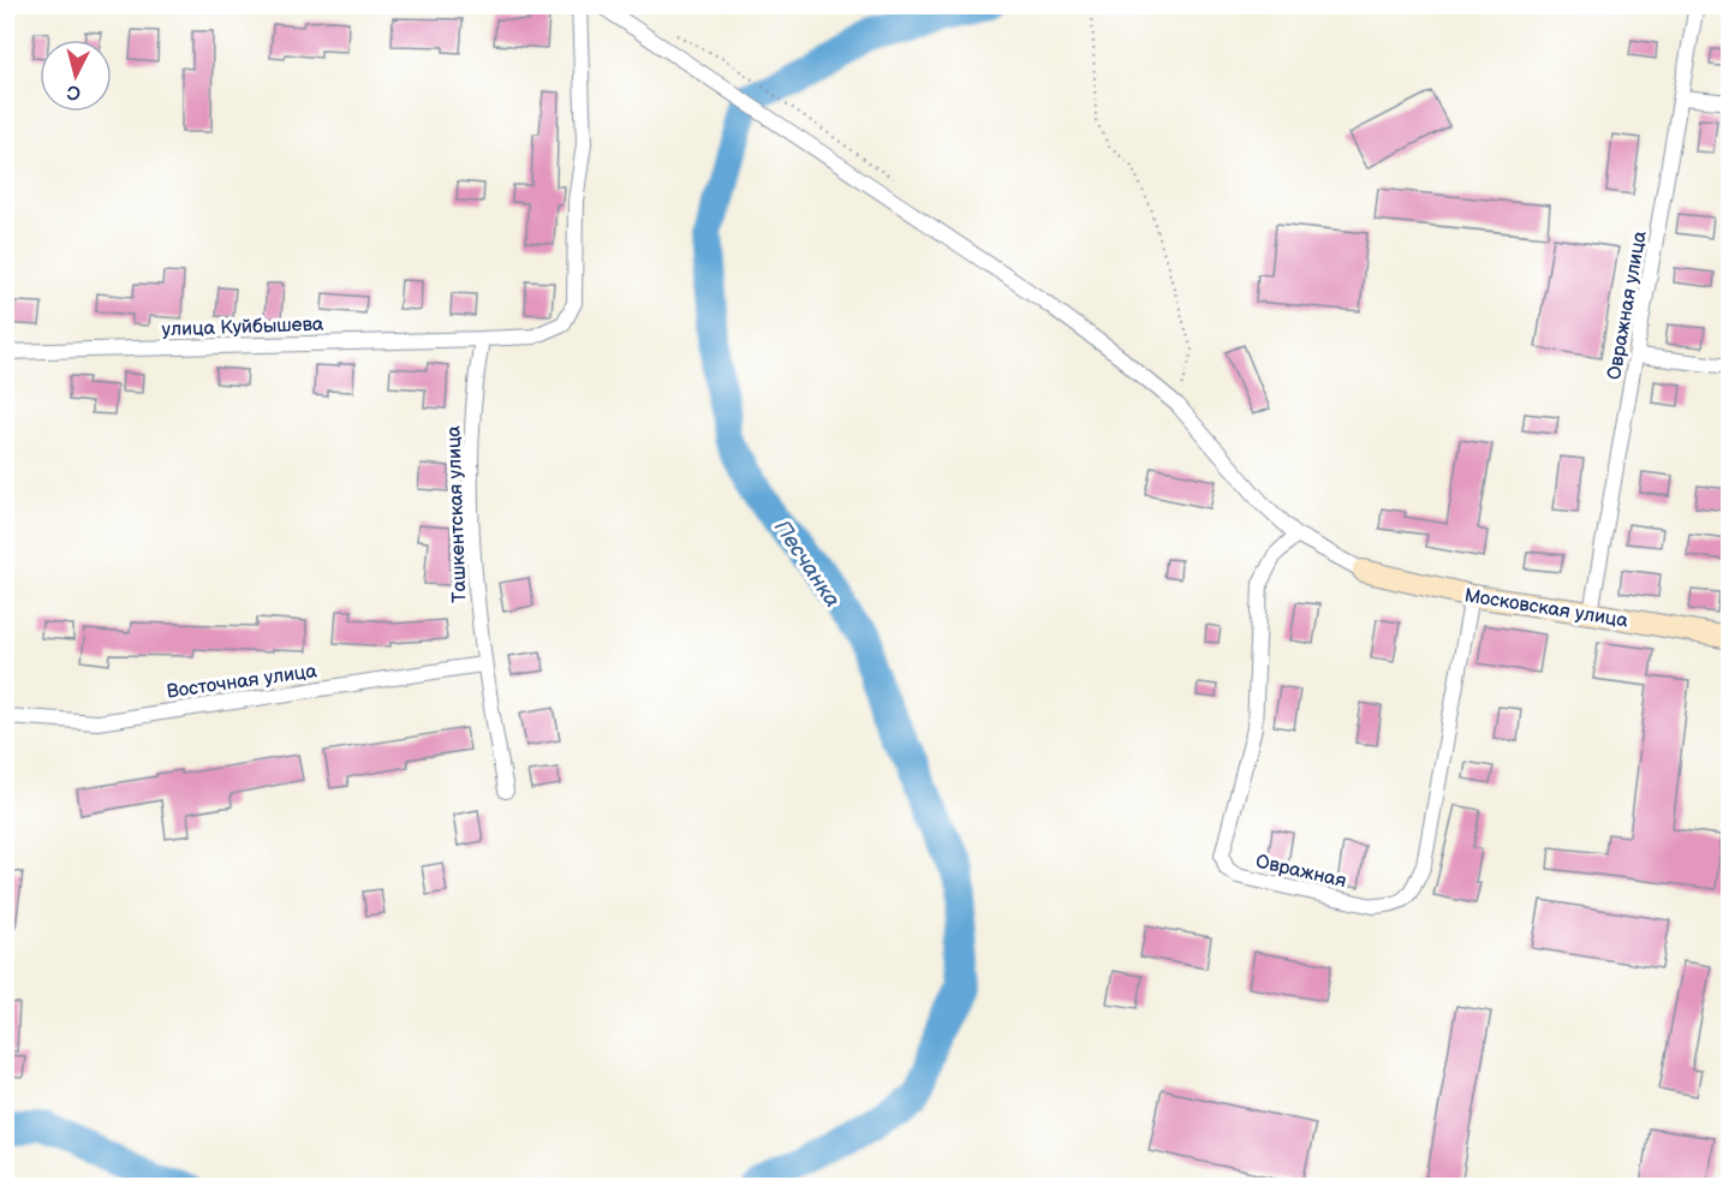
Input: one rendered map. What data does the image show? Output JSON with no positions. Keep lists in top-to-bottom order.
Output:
{
  "streets": {
    "street": [
      "Овражная улица",
      "улица Куйбышева",
      "Ташкентская улица",
      "Московская улица",
      "Восточная улица",
      "Овражная"
    ]
  },
  "crossings": [
    ["Овражная улица", "Московская улица"],
    ["улица Куйбышева", "Ташкентская улица"],
    ["Ташкентская улица", "Восточная улица"],
    ["Московская улица", "Овражная"]
  ],
  "water": ["Песчанка"],
  "north": "bottom"
}
